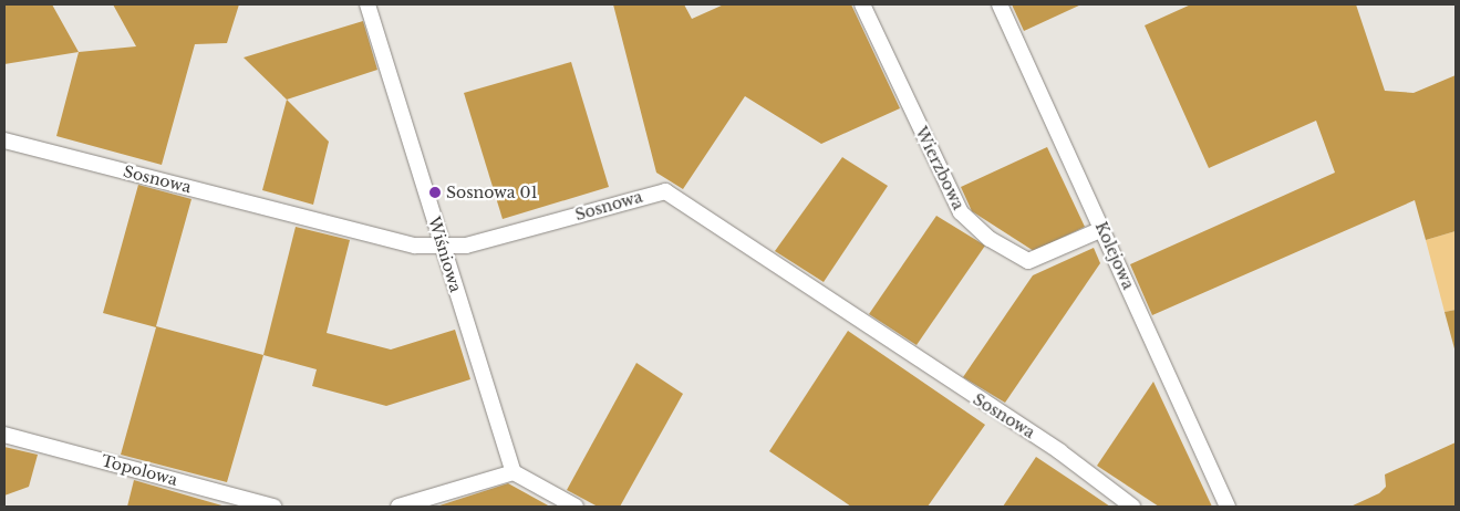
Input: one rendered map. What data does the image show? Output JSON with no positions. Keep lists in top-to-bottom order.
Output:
{
  "streets": {
    "street": [
      "Wierzbowa",
      "Sosnowa",
      "Wiśniowa",
      "Kolejowa",
      "Topolowa"
    ]
  },
  "crossings": [
    ["Wierzbowa", "Kolejowa"],
    ["Sosnowa", "Wiśniowa"]
  ],
  "places": ["Sosnowa 01"]
}
